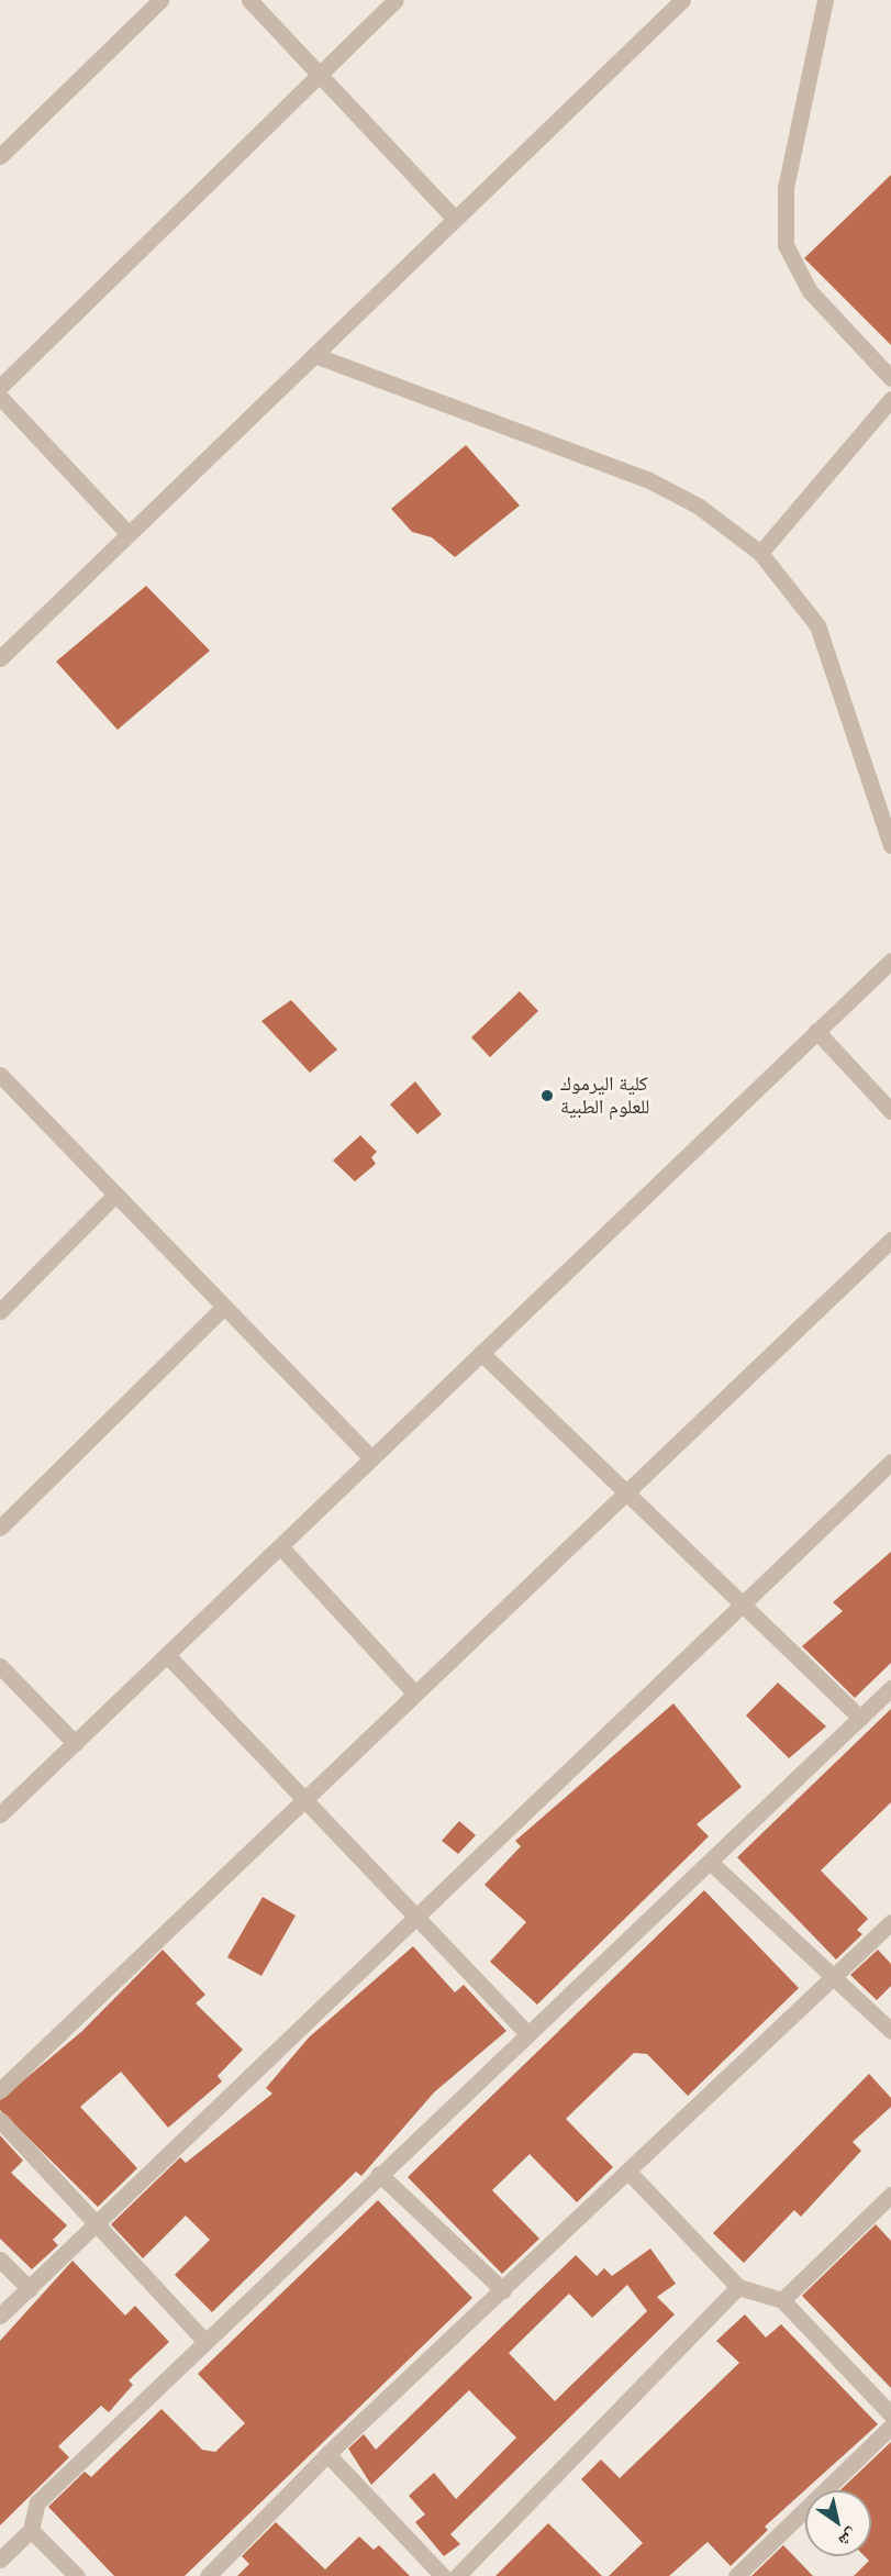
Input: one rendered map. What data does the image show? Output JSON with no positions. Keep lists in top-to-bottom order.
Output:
{
  "places": ["كلية اليرموك للعلوم الطبية"],
  "north": "bottom right"
}
